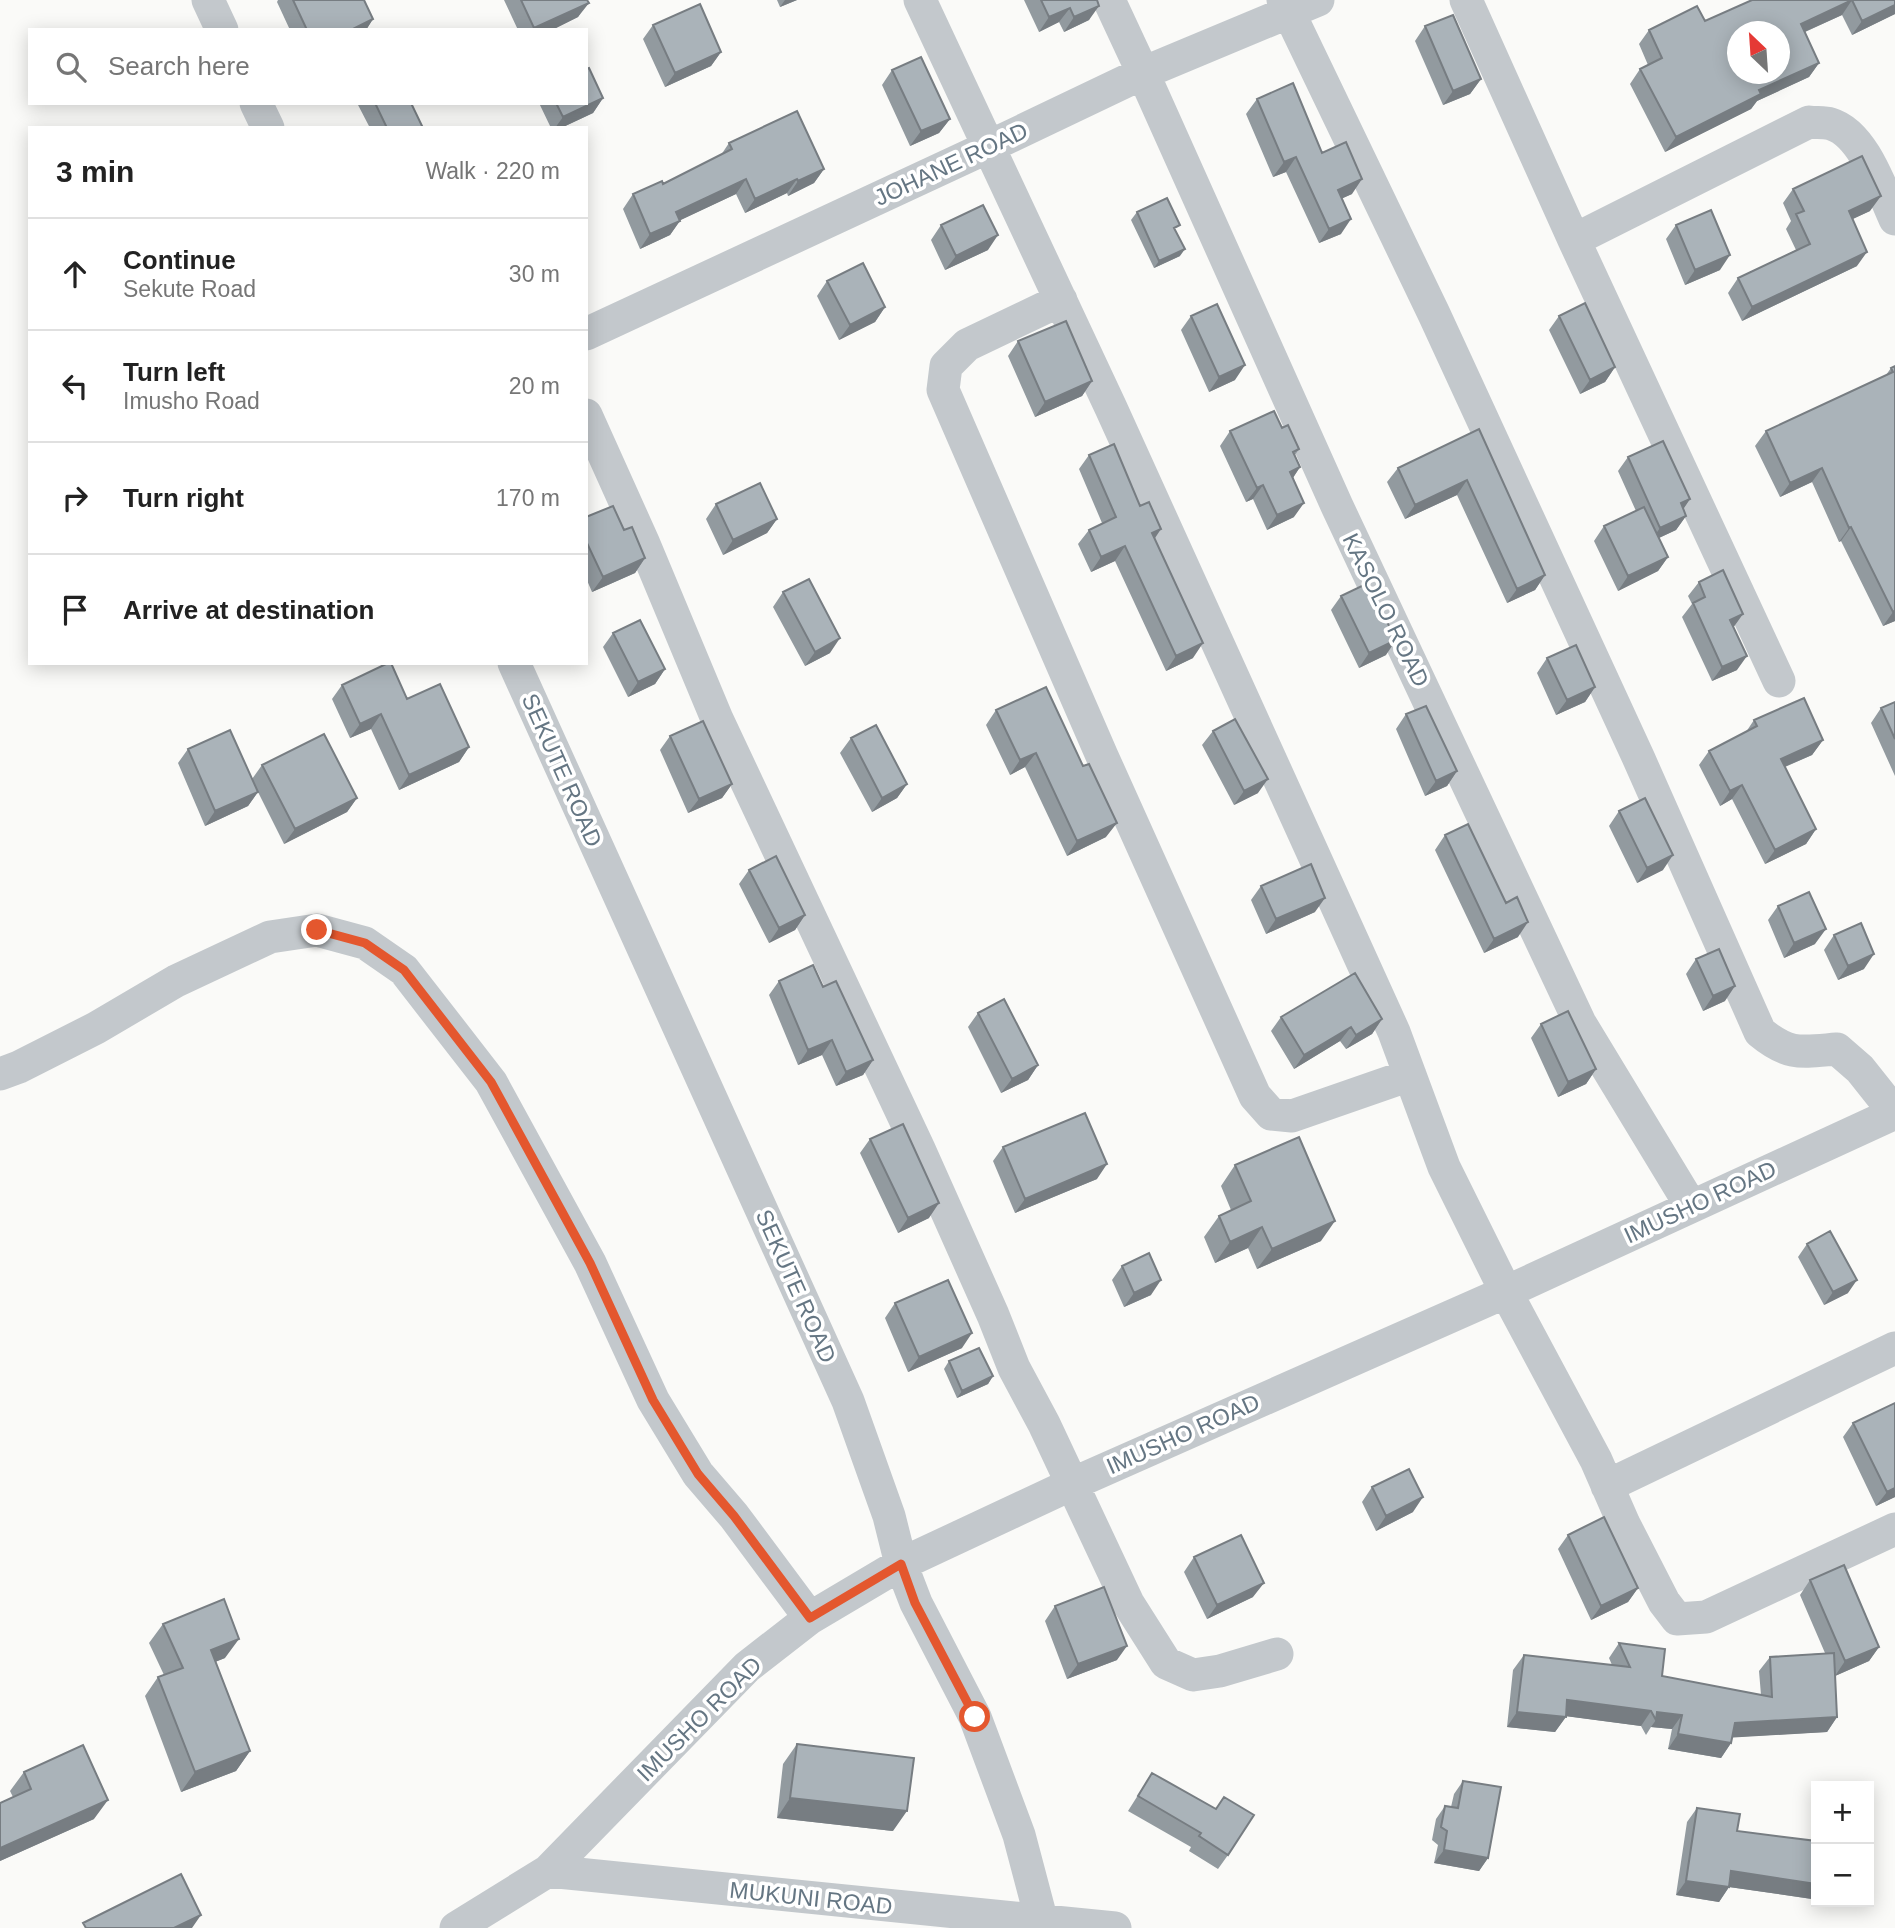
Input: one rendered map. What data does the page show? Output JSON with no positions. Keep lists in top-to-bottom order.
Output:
{
  "streets": {
    "street": [
      "JOHANE ROAD",
      "KASOLO ROAD",
      "SEKUTE ROAD",
      "IMUSHO ROAD",
      "MUKUNI ROAD"
    ]
  },
  "crossings": [
    ["JOHANE ROAD", "KASOLO ROAD"],
    ["KASOLO ROAD", "IMUSHO ROAD"],
    ["SEKUTE ROAD", "IMUSHO ROAD"],
    ["SEKUTE ROAD", "MUKUNI ROAD"],
    ["IMUSHO ROAD", "MUKUNI ROAD"]
  ],
  "north": "top left",
  "page": {
    "search": "Search here",
    "heading": ["3 min", "Walk · 220 m"],
    "list": [
      ["Continue", "Sekute Road", "30 m"],
      ["Turn left", "Imusho Road", "20 m"],
      ["Turn right", "170 m"],
      "Arrive at destination"
    ],
    "map_buttons": ["+", "−"]
  }
}
